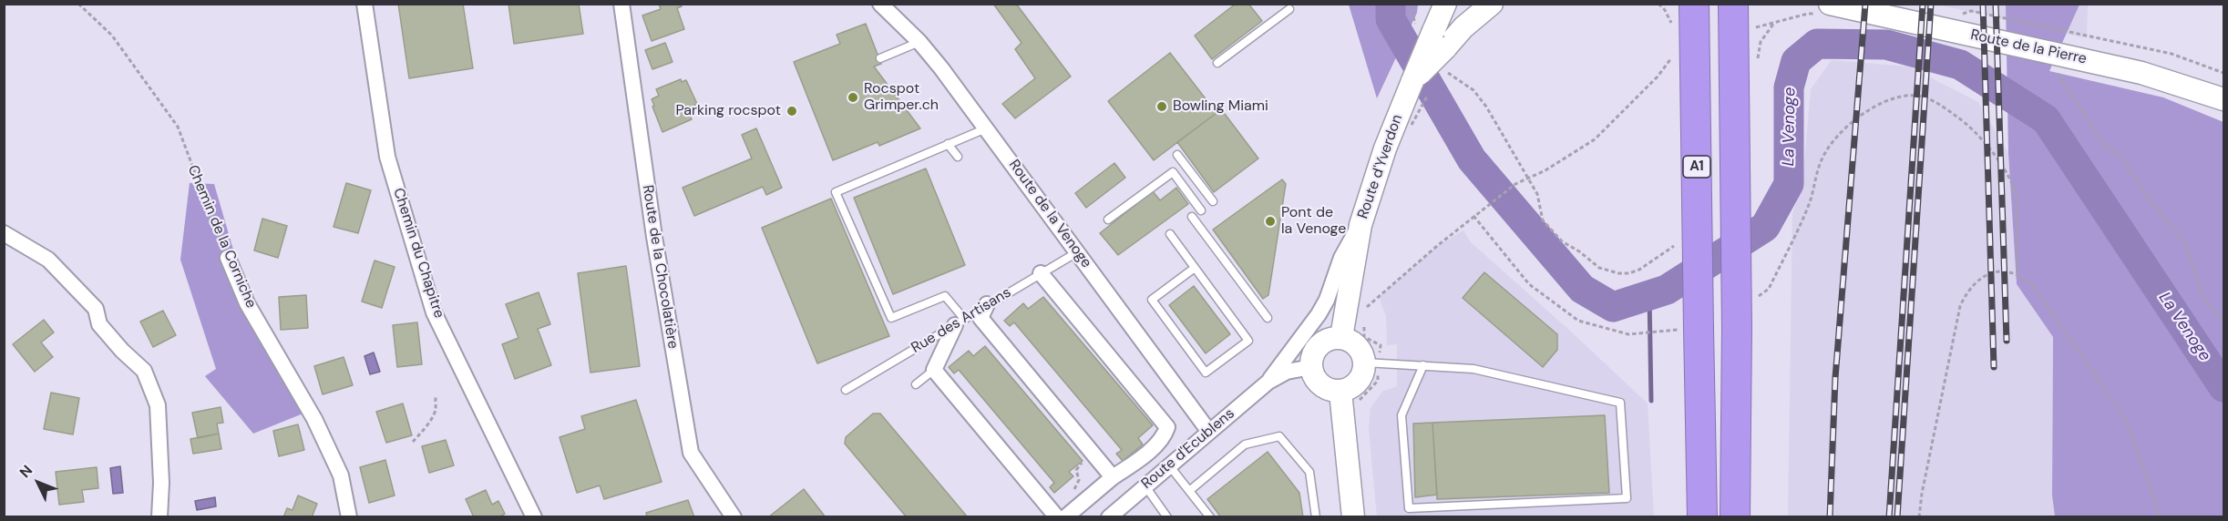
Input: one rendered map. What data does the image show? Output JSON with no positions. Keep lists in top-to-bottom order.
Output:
{
  "streets": {
    "highway": ["A1"],
    "main road": ["Route de la Pierre", "Route d'Yverdon"],
    "street": [
      "Route de la Venoge",
      "Chemin de la Corniche",
      "Chemin du Chapitre",
      "Route de la Chocolatière",
      "Route d'Ecublens"
    ],
    "lane": ["Rue des Artisans"]
  },
  "crossings": [
    ["Route d'Yverdon", "Route d'Ecublens"],
    ["Route de la Venoge", "Rue des Artisans"],
    ["Route de la Venoge", "Route d'Ecublens"]
  ],
  "water": ["La Venoge"],
  "places": [
    "Rocspot Grimper.ch",
    "Bowling Miami",
    "Parking rocspot",
    "Pont de la Venoge"
  ],
  "north": "top left"
}
